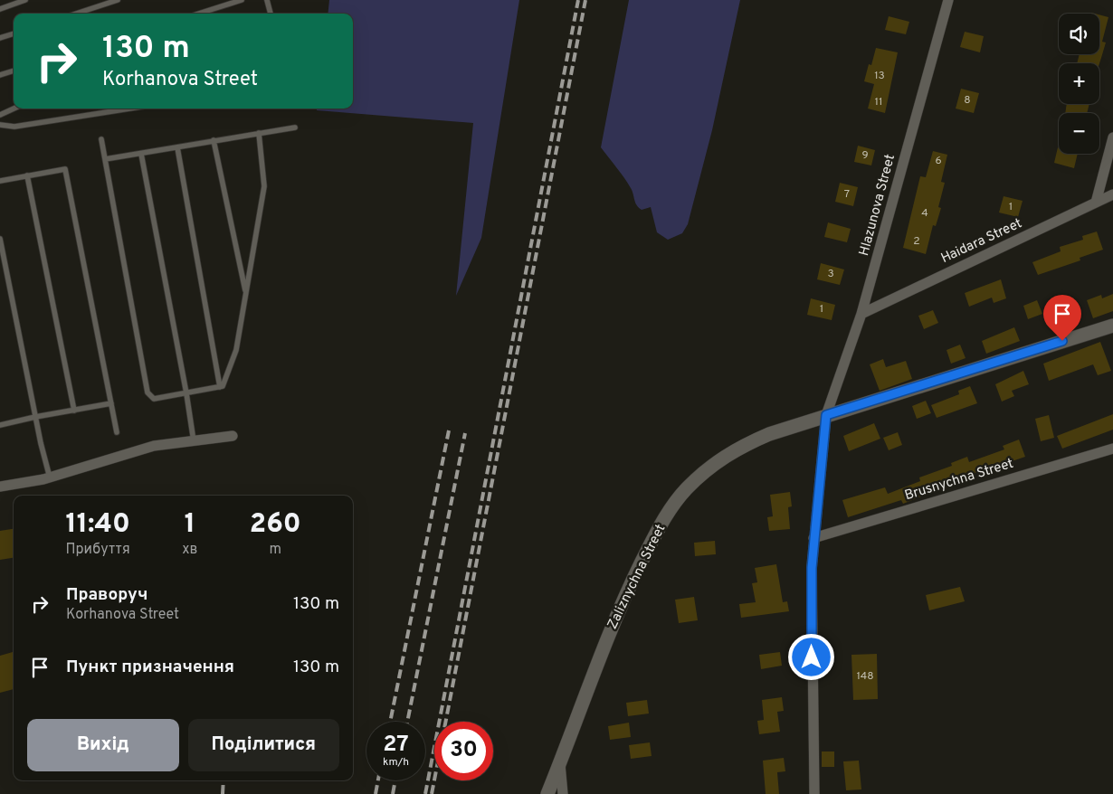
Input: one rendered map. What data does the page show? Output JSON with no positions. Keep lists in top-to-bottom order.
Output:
{
  "streets": {
    "main road": ["Zaliznychna Street"],
    "street": ["Hlazunova Street", "Haidara Street", "Brusnychna Street"]
  },
  "crossings": [
    ["Hlazunova Street", "Haidara Street"],
    ["Hlazunova Street", "Brusnychna Street"],
    ["Hlazunova Street", "Zaliznychna Street"]
  ],
  "house_numbers": [
    "13",
    "8",
    "11",
    "9",
    "6",
    "7",
    "1",
    "4",
    "2",
    "3",
    "1",
    "148"
  ],
  "page": {
    "map_buttons": ["+", "−"],
    "turn": ["130 m", "Korhanova Street"],
    "eta": [
      "11:40",
      "Прибуття",
      "1",
      "хв",
      "260",
      "m"
    ],
    "list": [
      {
        "name": "Праворуч",
        "note": "Korhanova Street",
        "value": "130 m"
      },
      {
        "name": "Пункт призначення",
        "value": "130 m"
      }
    ],
    "buttons": ["Вихід", "Поділитися"],
    "speed": "27 km/h",
    "limit": "30"
  }
}
